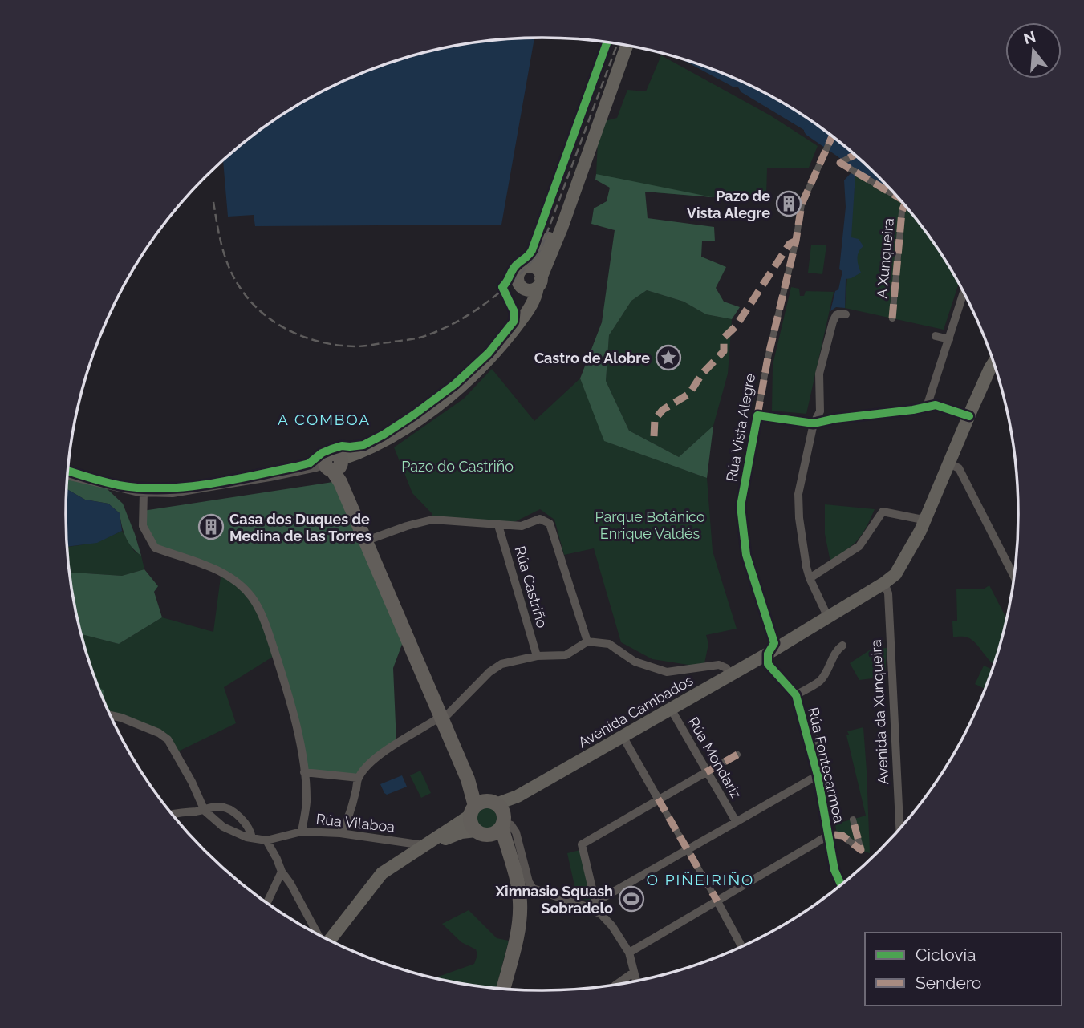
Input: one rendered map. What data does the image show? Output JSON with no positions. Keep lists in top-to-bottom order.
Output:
{
  "streets": {
    "main road": ["Avenida Cambados"],
    "street": [
      "A Xunqueira",
      "Rúa Vista Alegre",
      "Rúa Castriño",
      "Avenida da Xunqueira",
      "Rúa Mondariz",
      "Rúa Fontecarmoa",
      "Rúa Vilaboa"
    ]
  },
  "crossings": [
    ["Rúa Vista Alegre", "Avenida Cambados"],
    ["Rúa Vista Alegre", "Rúa Fontecarmoa"],
    ["Avenida Cambados", "Avenida da Xunqueira"],
    ["Avenida Cambados", "Rúa Mondariz"],
    ["Avenida Cambados", "Rúa Fontecarmoa"],
    ["Avenida Cambados", "Rúa Vilaboa"]
  ],
  "districts": ["A COMBOA", "O PIÑEIRIÑO"],
  "parks": ["Pazo do Castriño", "Parque Botánico Enrique Valdés"],
  "places": {
    "building": ["Pazo de Vista Alegre", "Casa dos Duques de Medina de las Torres"],
    "place": ["Castro de Alobre"],
    "sports": ["Ximnasio Squash Sobradelo"]
  },
  "legend": ["Ciclovía", "Sendero"],
  "north": "top"
}
